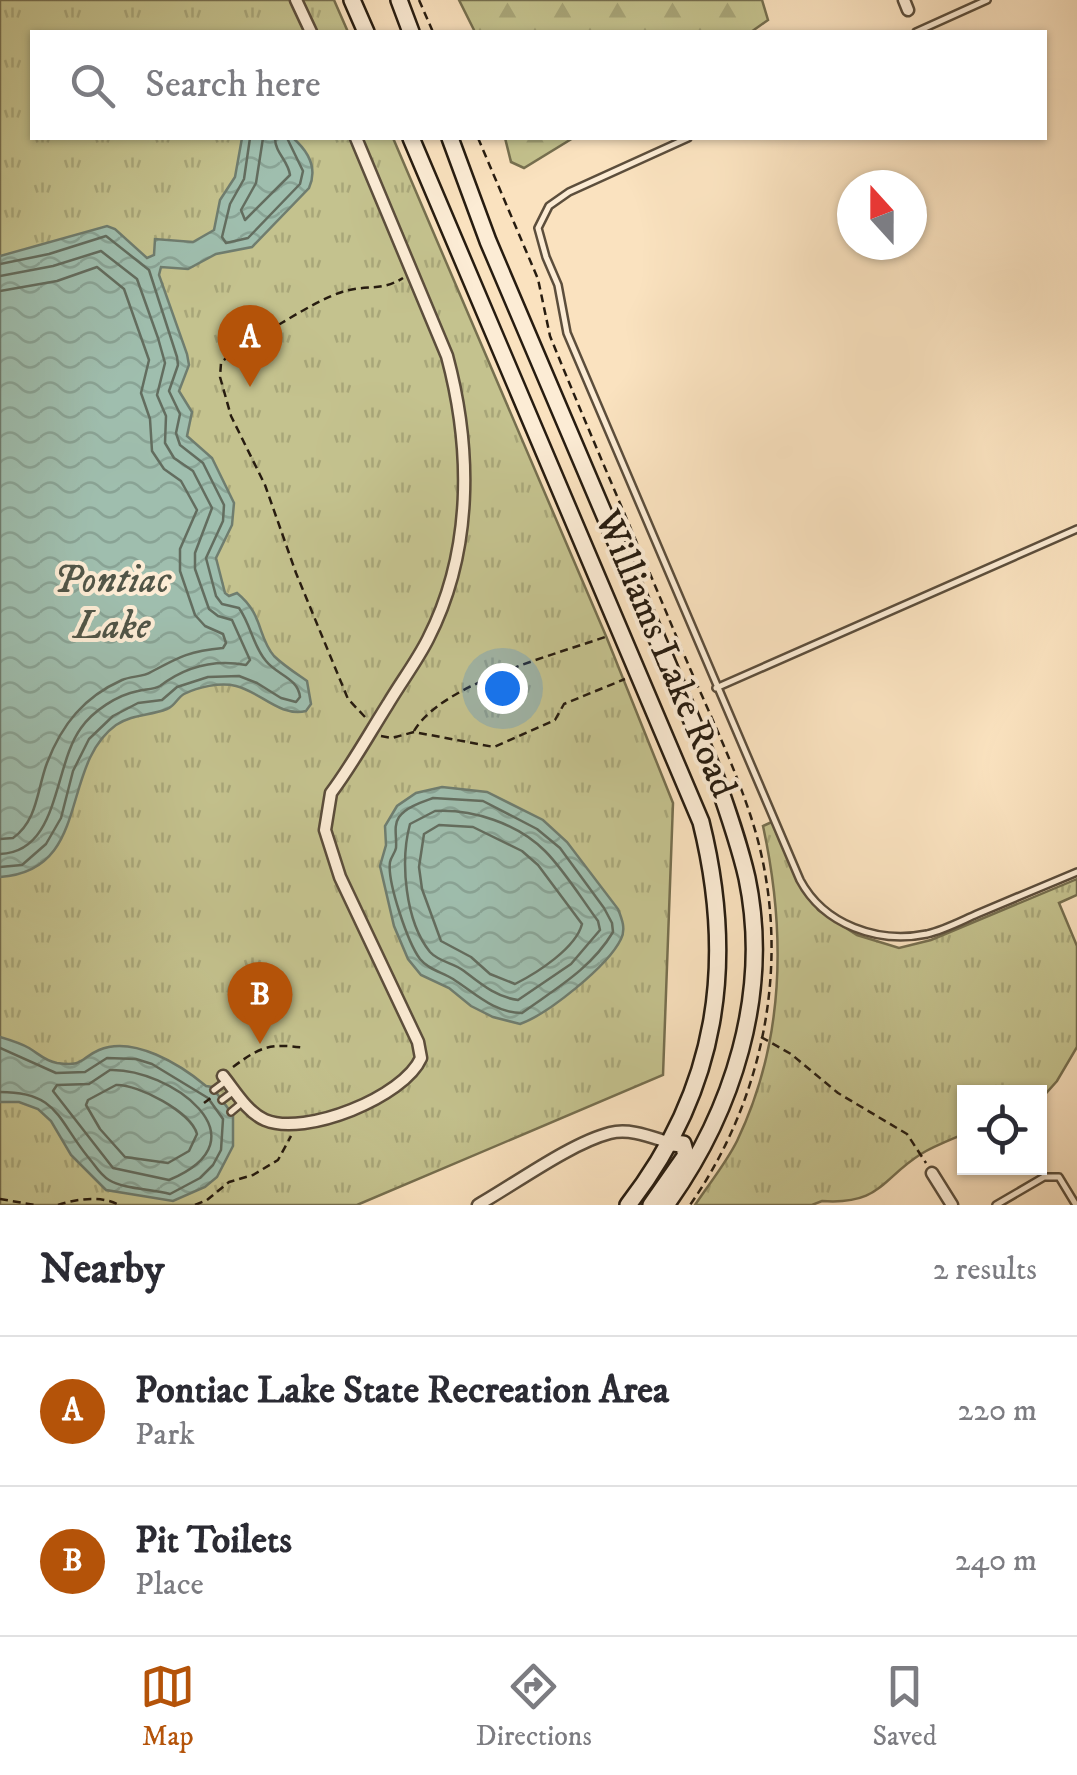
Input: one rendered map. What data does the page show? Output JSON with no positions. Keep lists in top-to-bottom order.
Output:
{
  "streets": {
    "main road": ["Williams Lake Road"]
  },
  "water": ["Pontiac Lake"],
  "north": "top",
  "page": {
    "search": "Search here",
    "pins": ["A", "B"],
    "heading": ["Nearby", "2 results"],
    "list": [
      {
        "mark": "A",
        "name": "Pontiac Lake State Recreation Area",
        "note": "Park",
        "value": "220 m"
      },
      {
        "mark": "B",
        "name": "Pit Toilets",
        "note": "Place",
        "value": "240 m"
      }
    ],
    "nav": ["Map", "Directions", "Saved"]
  }
}
